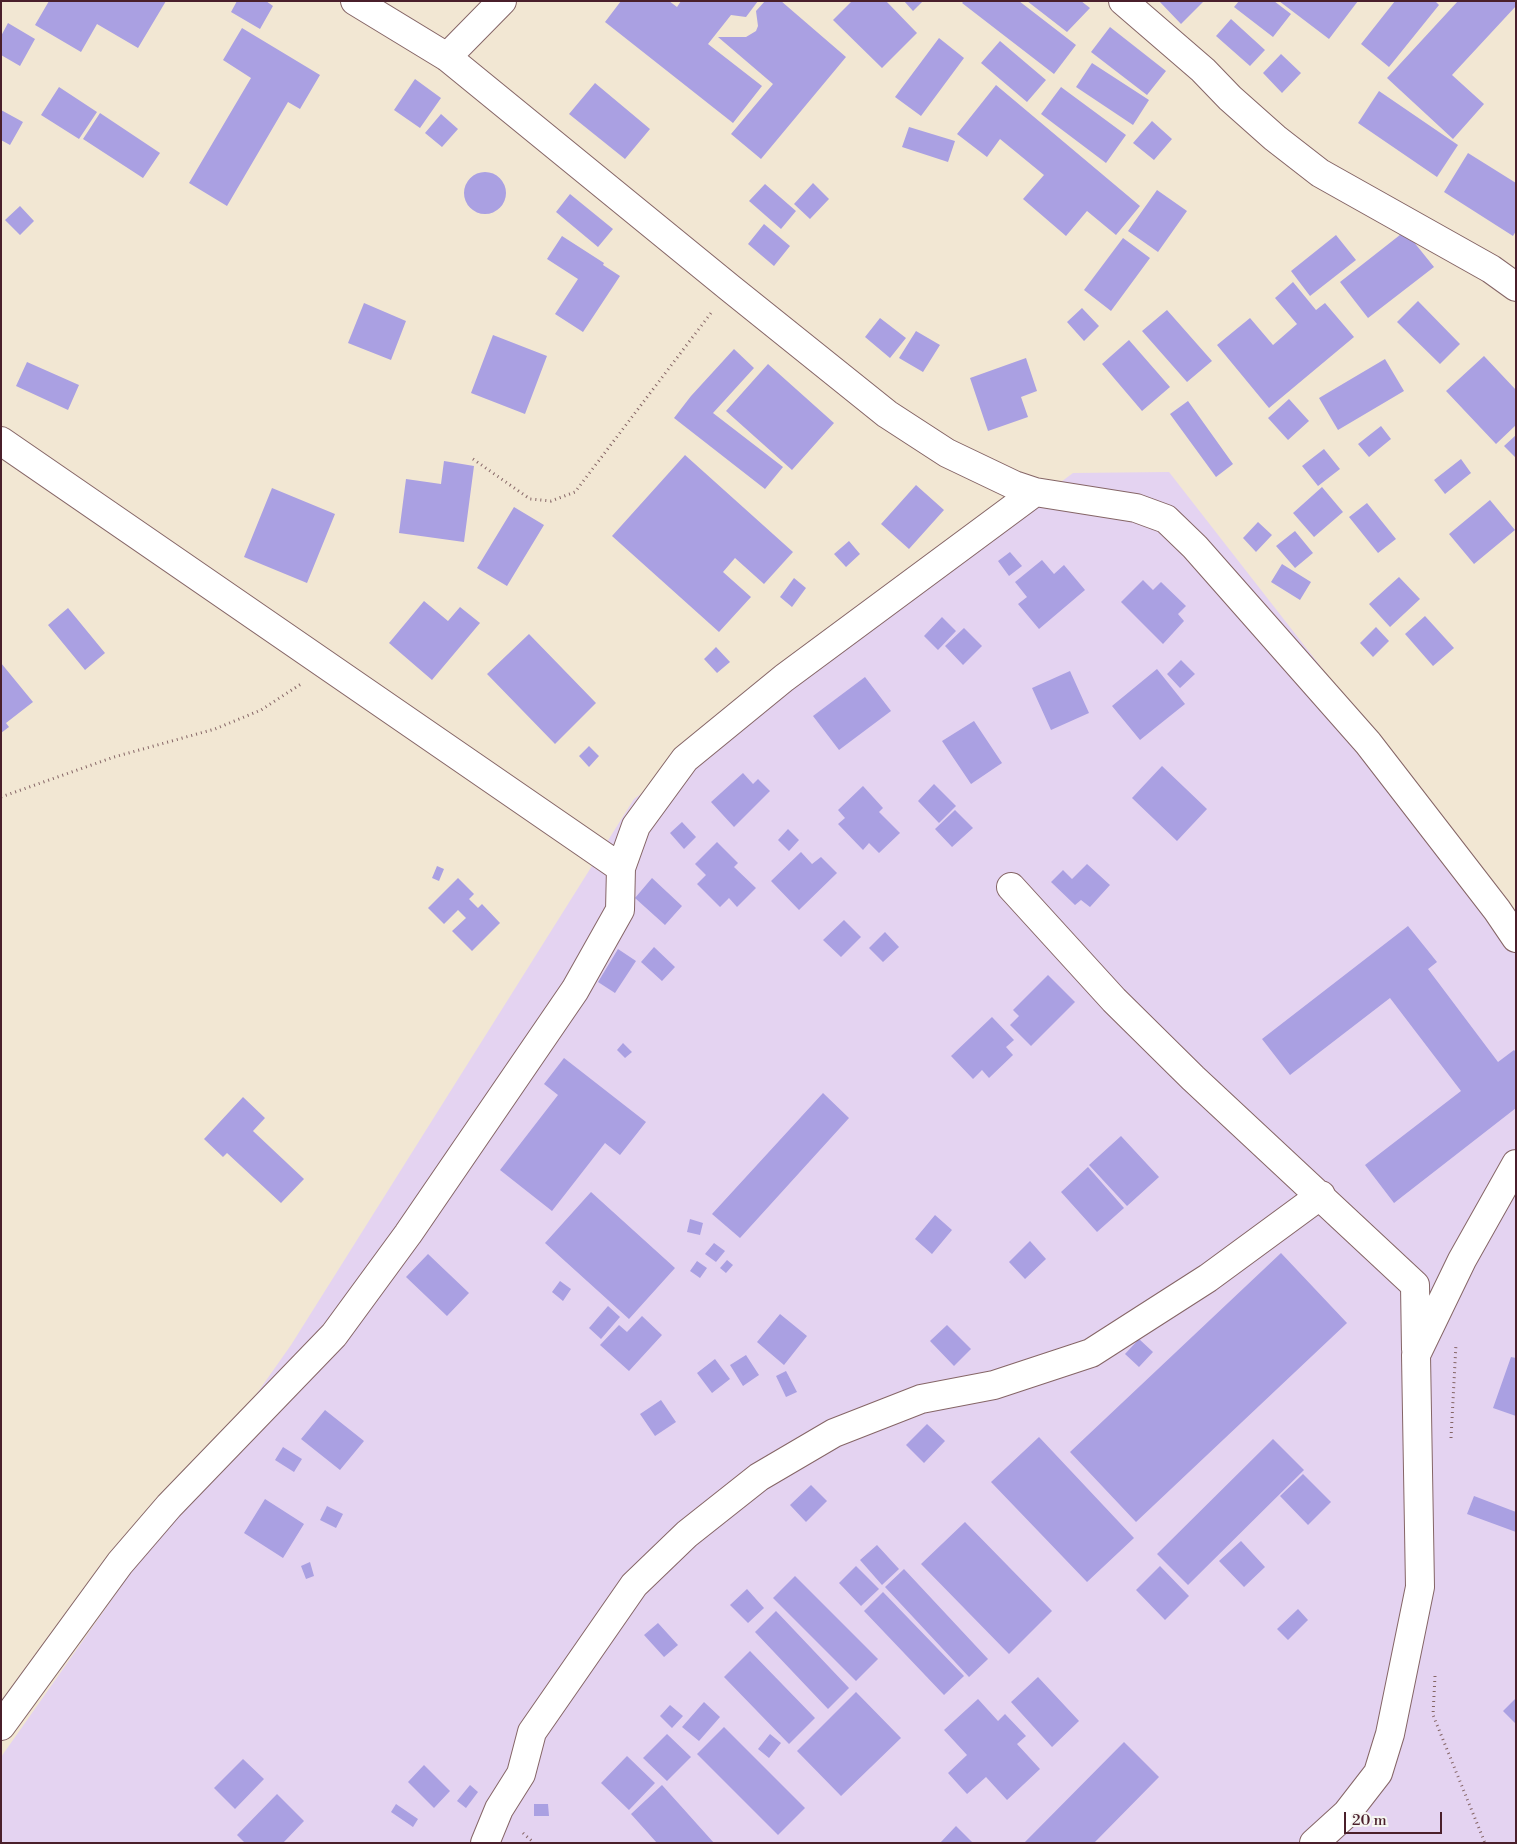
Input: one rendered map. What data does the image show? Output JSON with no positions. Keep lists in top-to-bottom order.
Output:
{
  "scale_bar": "20 m"
}
